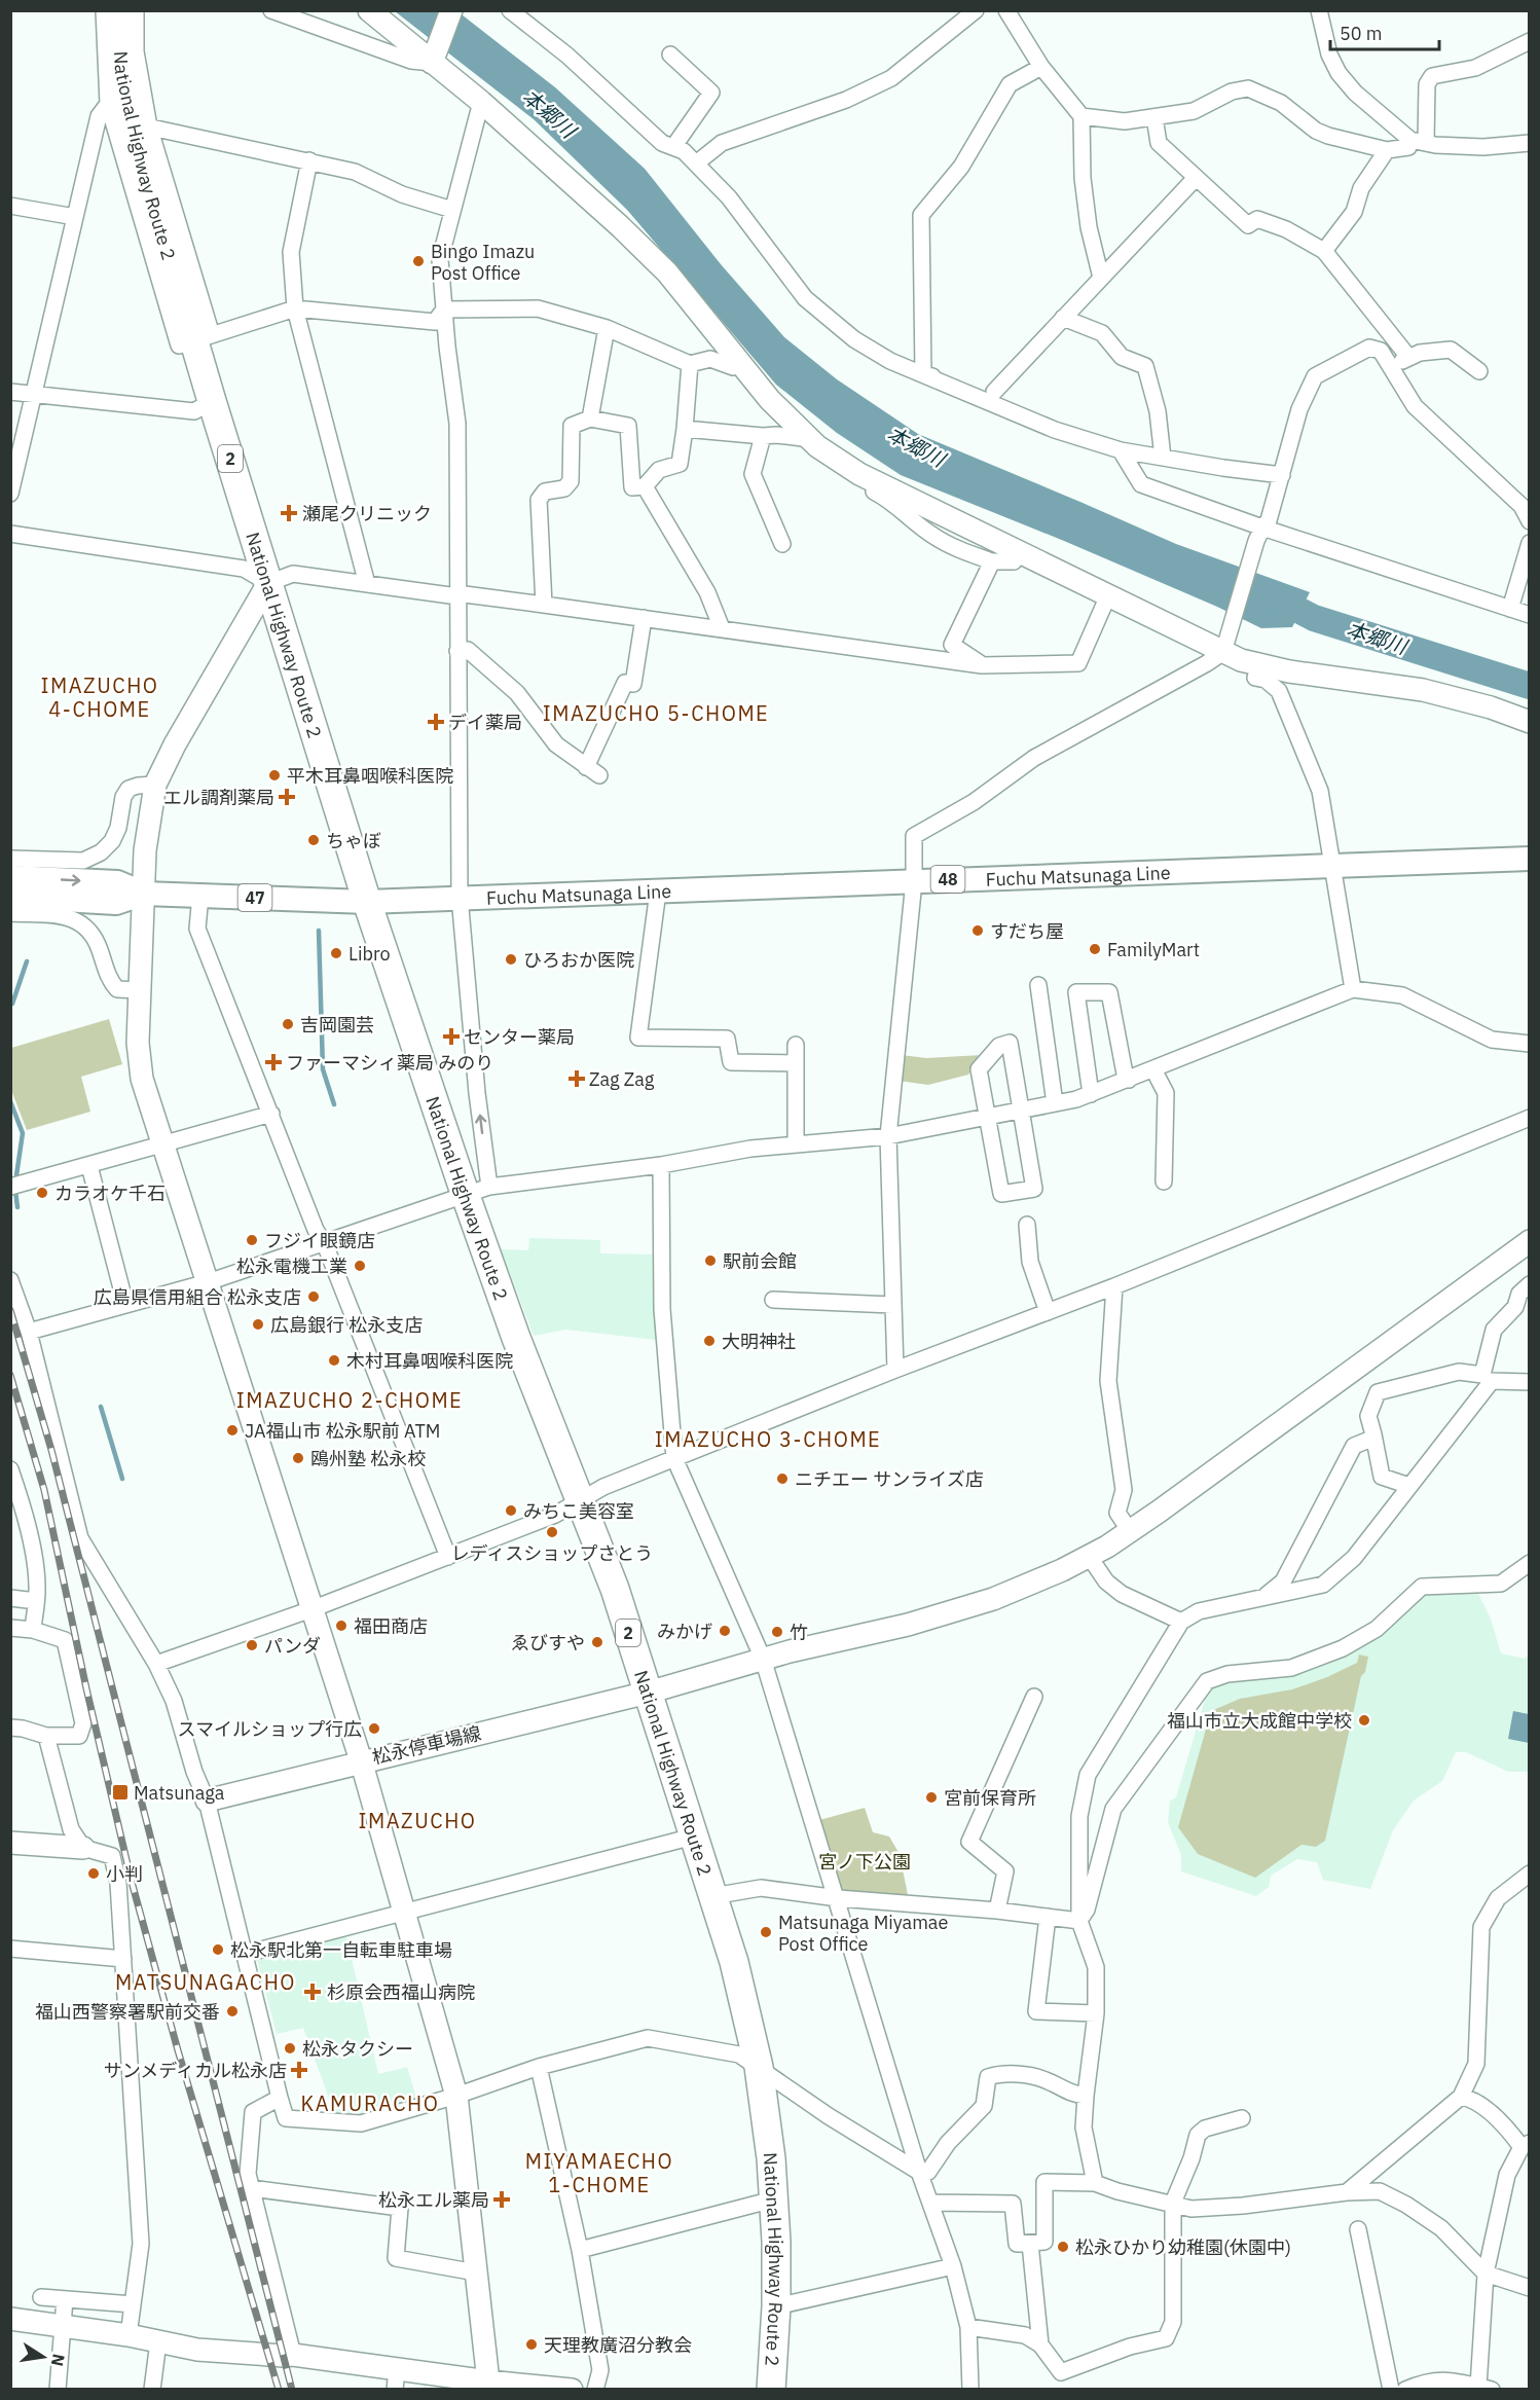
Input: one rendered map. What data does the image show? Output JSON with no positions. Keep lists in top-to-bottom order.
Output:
{
  "streets": {
    "highway": ["National Highway Route 2", "2"],
    "main road": ["Fuchu Matsunaga Line", "48", "47"],
    "street": ["松永停車場線"]
  },
  "crossings": [
    ["National Highway Route 2", "Fuchu Matsunaga Line"],
    ["National Highway Route 2", "47"],
    ["National Highway Route 2", "松永停車場線"],
    ["Fuchu Matsunaga Line", "47"]
  ],
  "districts": [
    "IMAZUCHO 4-CHOME",
    "IMAZUCHO 5-CHOME",
    "IMAZUCHO 2-CHOME",
    "IMAZUCHO 3-CHOME",
    "IMAZUCHO",
    "MATSUNAGACHO",
    "KAMURACHO",
    "MIYAMAECHO 1-CHOME"
  ],
  "water": ["本郷川"],
  "parks": ["宮ノ下公園"],
  "places": {
    "other": [
      "Bingo Imazu Post Office",
      "平木耳鼻咽喉科医院",
      "ちゃぼ",
      "すだち屋",
      "FamilyMart",
      "Libro",
      "ひろおか医院",
      "吉岡園芸",
      "カラオケ千石",
      "フジイ眼鏡店",
      "駅前会館",
      "松永電機工業",
      "広島県信用組合 松永支店",
      "広島銀行 松永支店",
      "大明神社",
      "木村耳鼻咽喉科医院",
      "JA福山市 松永駅前 ATM",
      "鴎州塾 松永校",
      "ニチエー サンライズ店",
      "みちこ美容室",
      "レディスショップさとう",
      "福田商店",
      "みかげ",
      "竹",
      "ゑびすや",
      "パンダ",
      "福山市立大成館中学校",
      "スマイルショップ行広",
      "宮前保育所",
      "小判",
      "Matsunaga Miyamae Post Office",
      "松永駅北第一自転車駐車場",
      "福山西警察署駅前交番",
      "松永タクシー",
      "松永ひかり幼稚園(休園中)",
      "天理教廣沼分教会"
    ],
    "health": [
      "瀬尾クリニック",
      "デイ薬局",
      "エル調剤薬局",
      "センター薬局",
      "ファーマシィ薬局 みのり",
      "Zag Zag",
      "杉原会西福山病院",
      "サンメディカル松永店",
      "松永エル薬局"
    ],
    "transit": ["Matsunaga"]
  },
  "scale_bar": "50 m",
  "north": "right"
}
